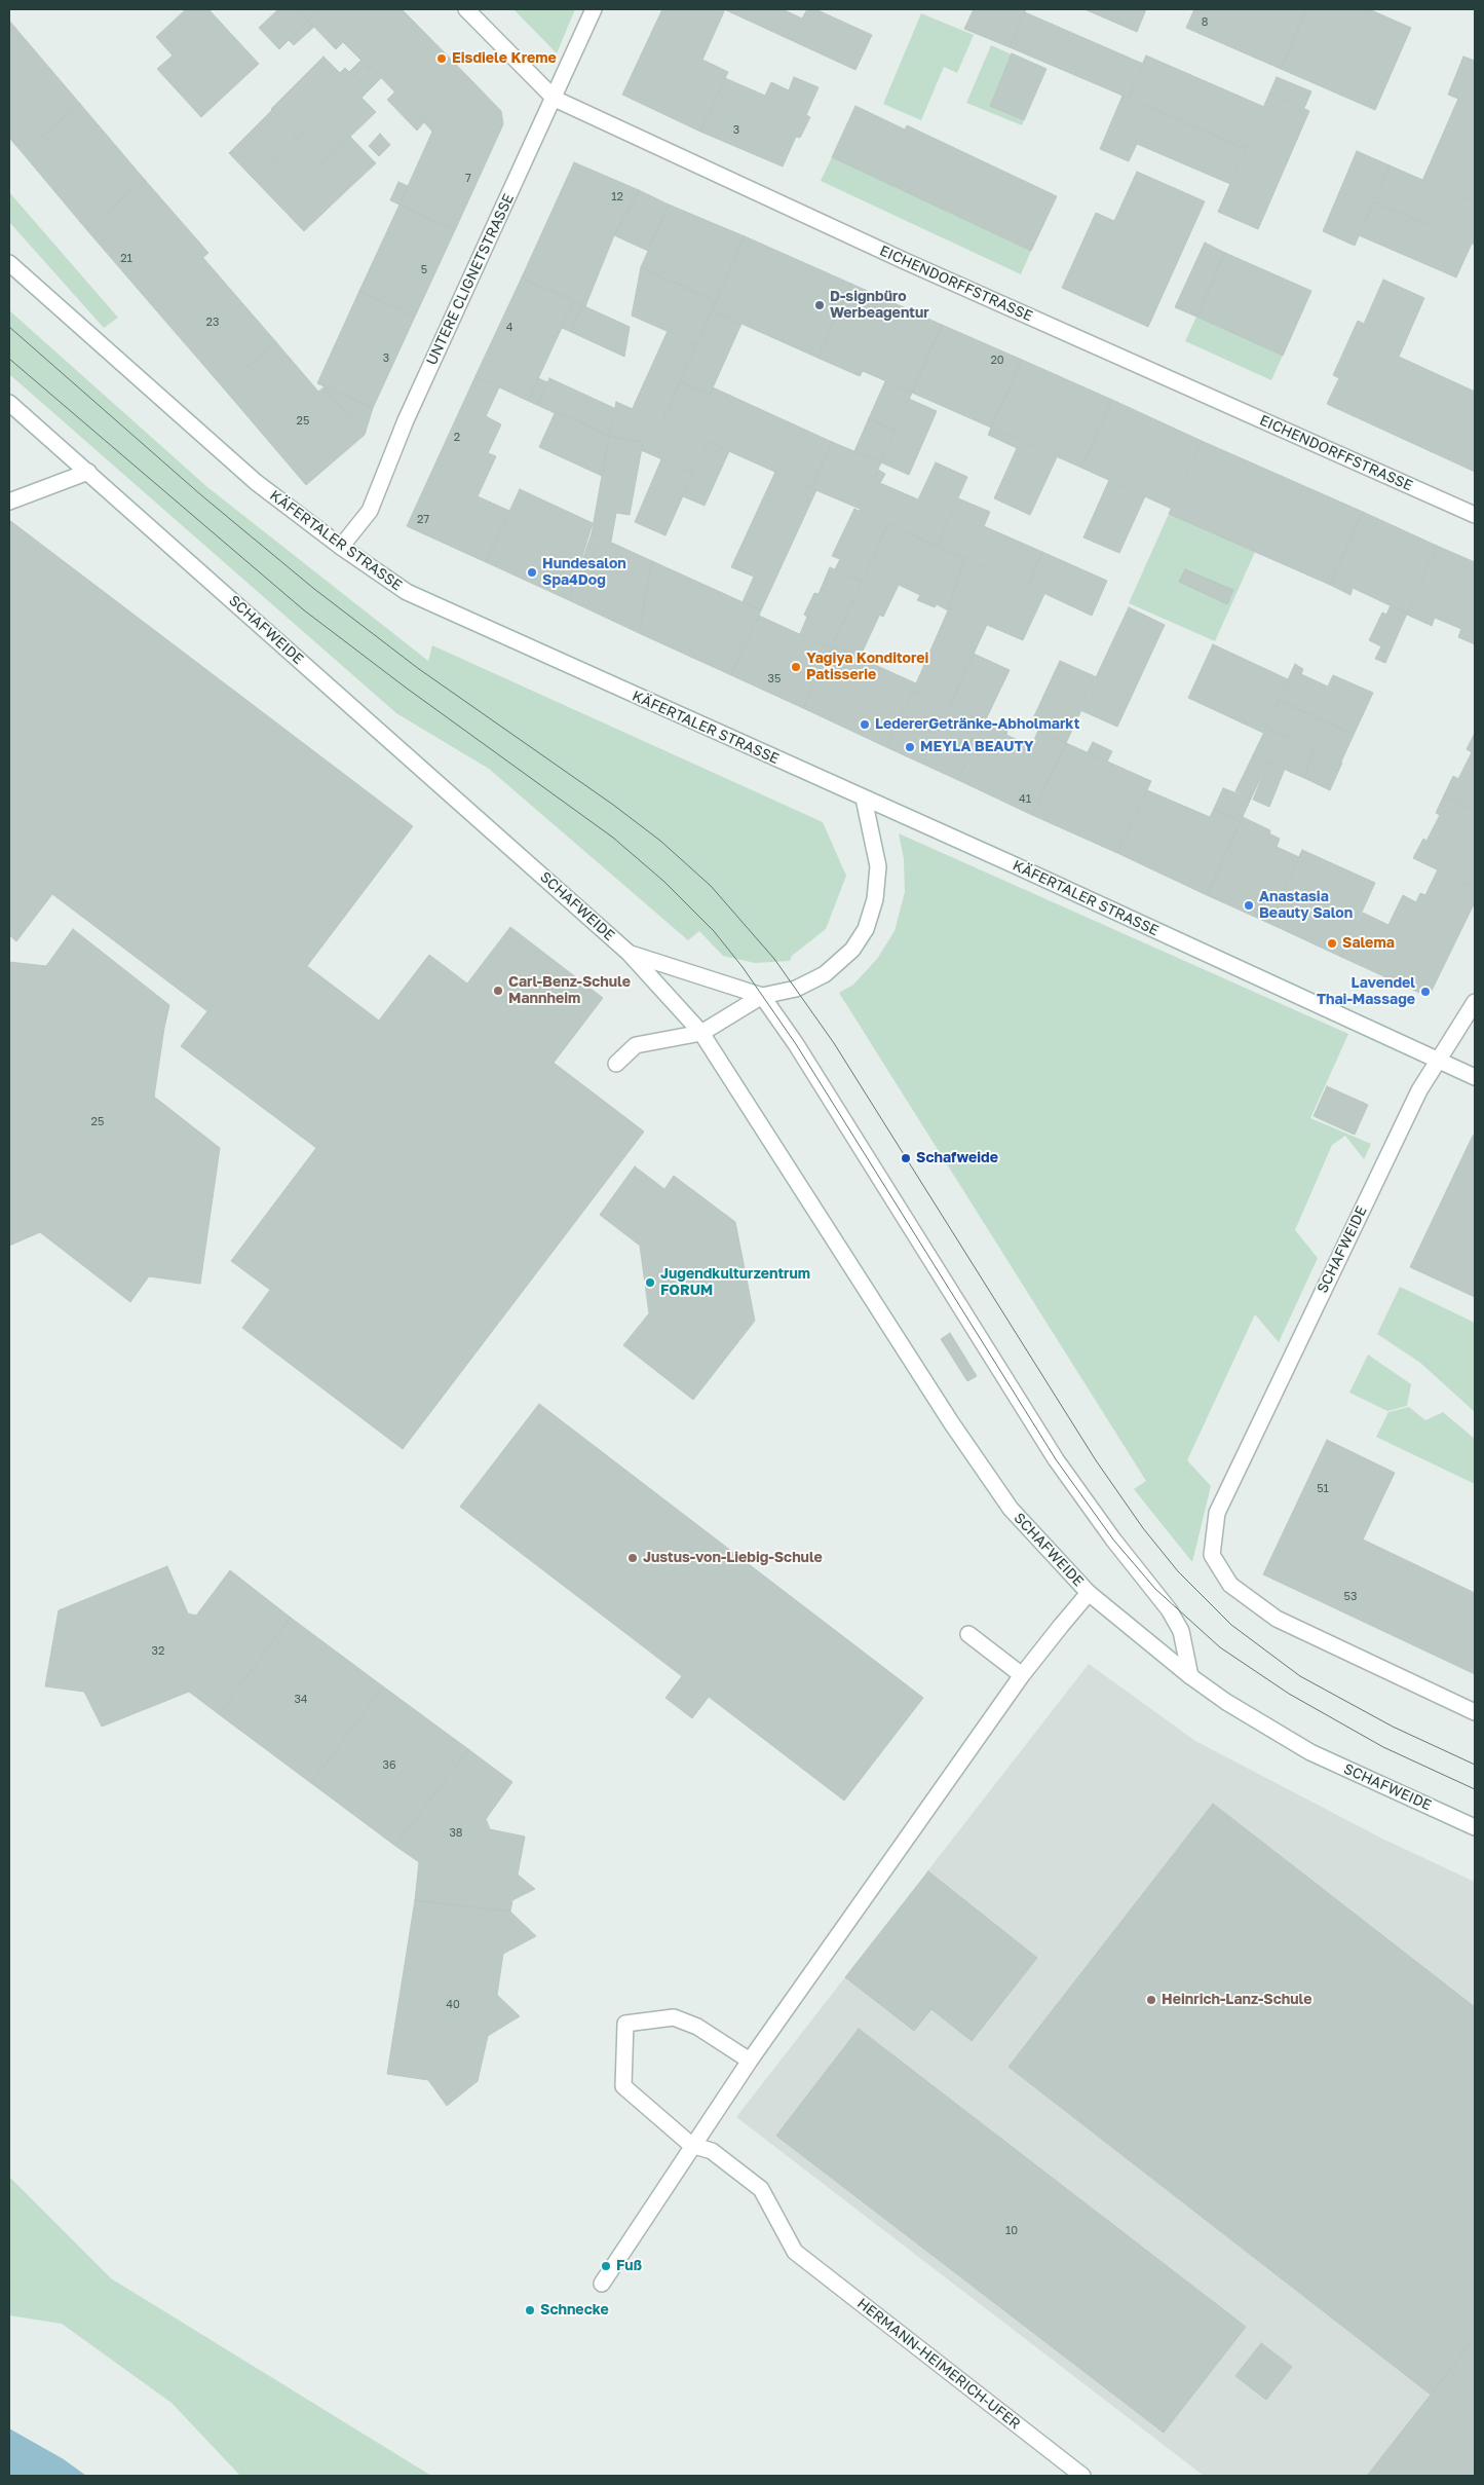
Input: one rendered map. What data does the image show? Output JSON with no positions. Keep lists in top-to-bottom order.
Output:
{
  "streets": {
    "street": [
      "UNTERE CLIGNETSTRASSE",
      "EICHENDORFFSTRASSE",
      "KÄFERTALER STRASSE",
      "SCHAFWEIDE",
      "HERMANN-HEIMERICH-UFER"
    ]
  },
  "crossings": [
    ["UNTERE CLIGNETSTRASSE", "EICHENDORFFSTRASSE"],
    ["UNTERE CLIGNETSTRASSE", "KÄFERTALER STRASSE"],
    ["KÄFERTALER STRASSE", "SCHAFWEIDE"]
  ],
  "places": [
    "Eisdiele Kreme",
    "D-signbüro Werbeagentur",
    "Hundesalon Spa4Dog",
    "Yagiya Konditorei Patisserie",
    "LedererGetränke-Abholmarkt",
    "MEYLA BEAUTY",
    "Anastasia Beauty Salon",
    "Salema",
    "Carl-Benz-Schule Mannheim",
    "Lavendel Thai-Massage",
    "Schafweide",
    "Jugendkulturzentrum FORUM",
    "Justus-von-Liebig-Schule",
    "Heinrich-Lanz-Schule",
    "Fuß",
    "Schnecke"
  ],
  "house_numbers": [
    "8",
    "3",
    "7",
    "12",
    "21",
    "5",
    "23",
    "4",
    "3",
    "20",
    "25",
    "2",
    "27",
    "35",
    "41",
    "25",
    "51",
    "53",
    "32",
    "34",
    "36",
    "38",
    "40",
    "10"
  ]
}
